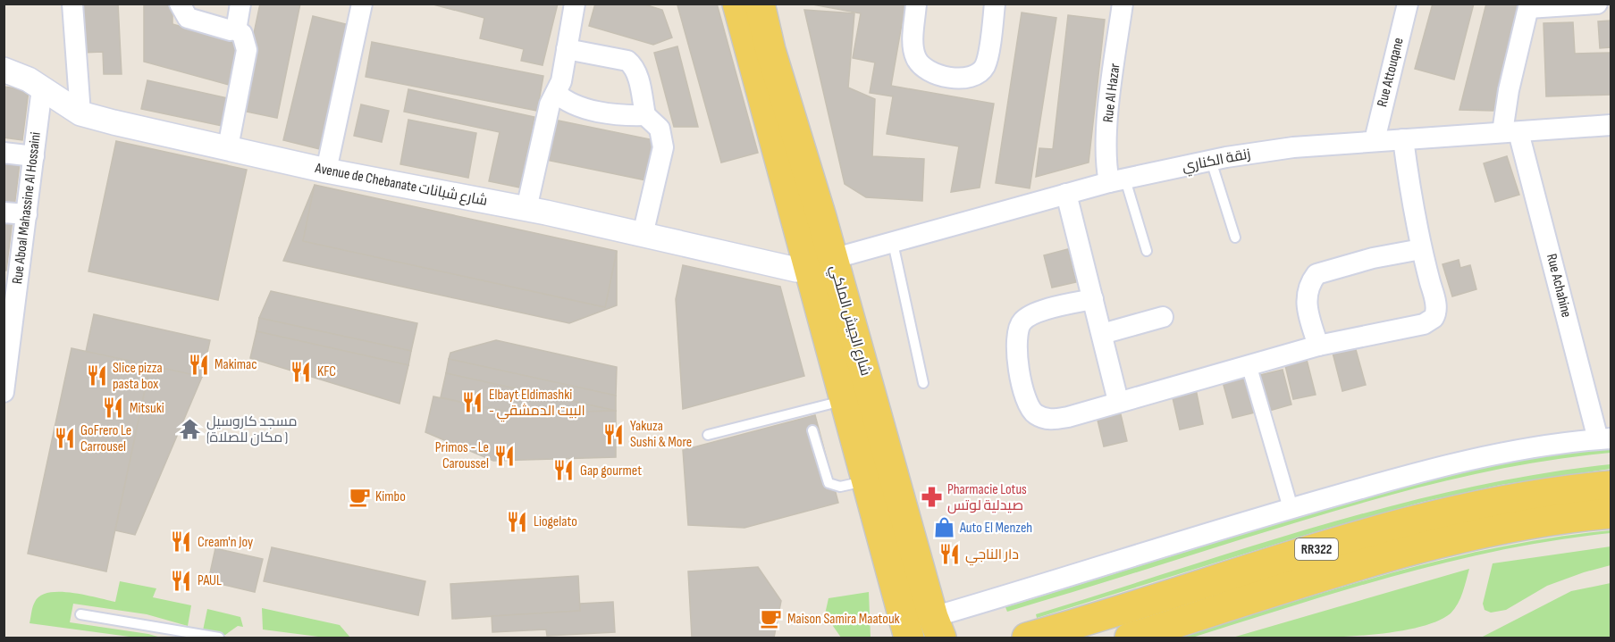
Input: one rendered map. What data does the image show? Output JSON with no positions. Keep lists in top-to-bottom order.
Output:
{
  "streets": {
    "main road": ["شارع الجيش الملكي", "RR322"],
    "street": [
      "Rue Attouqane",
      "Rue Al Hazar",
      "زنقة الكناري",
      "Avenue de Chebanate شارع شبانات",
      "Rue Aboal Mahassine Al Hossaini",
      "Rue Achahine"
    ]
  },
  "crossings": [
    ["Rue Attouqane", "زنقة الكناري"],
    ["Rue Al Hazar", "زنقة الكناري"],
    ["زنقة الكناري", "Avenue de Chebanate شارع شبانات"],
    ["زنقة الكناري", "Rue Achahine"],
    ["زنقة الكناري", "شارع الجيش الملكي"],
    ["Avenue de Chebanate شارع شبانات", "Rue Aboal Mahassine Al Hossaini"],
    ["Avenue de Chebanate شارع شبانات", "شارع الجيش الملكي"]
  ],
  "places": {
    "restaurant": [
      "Makimac",
      "KFC",
      "Slice pizza pasta box",
      "Elbayt Eldimashki - البيت الدمشقي",
      "Mitsuki",
      "Yakuza Sushi & More",
      "GoFrero Le Carrousel",
      "Primos - Le Caroussel",
      "Gap gourmet",
      "Liogelato",
      "Cream'n Joy",
      "دار الناجي",
      "PAUL"
    ],
    "temple": ["مسجد كاروسيل (مكان للصلاة )"],
    "cafe": ["Kimbo", "Maison Samira Maatouk"],
    "pharmacy": ["Pharmacie Lotus صيدلية لوتس"],
    "shop": ["Auto El Menzeh"]
  }
}
